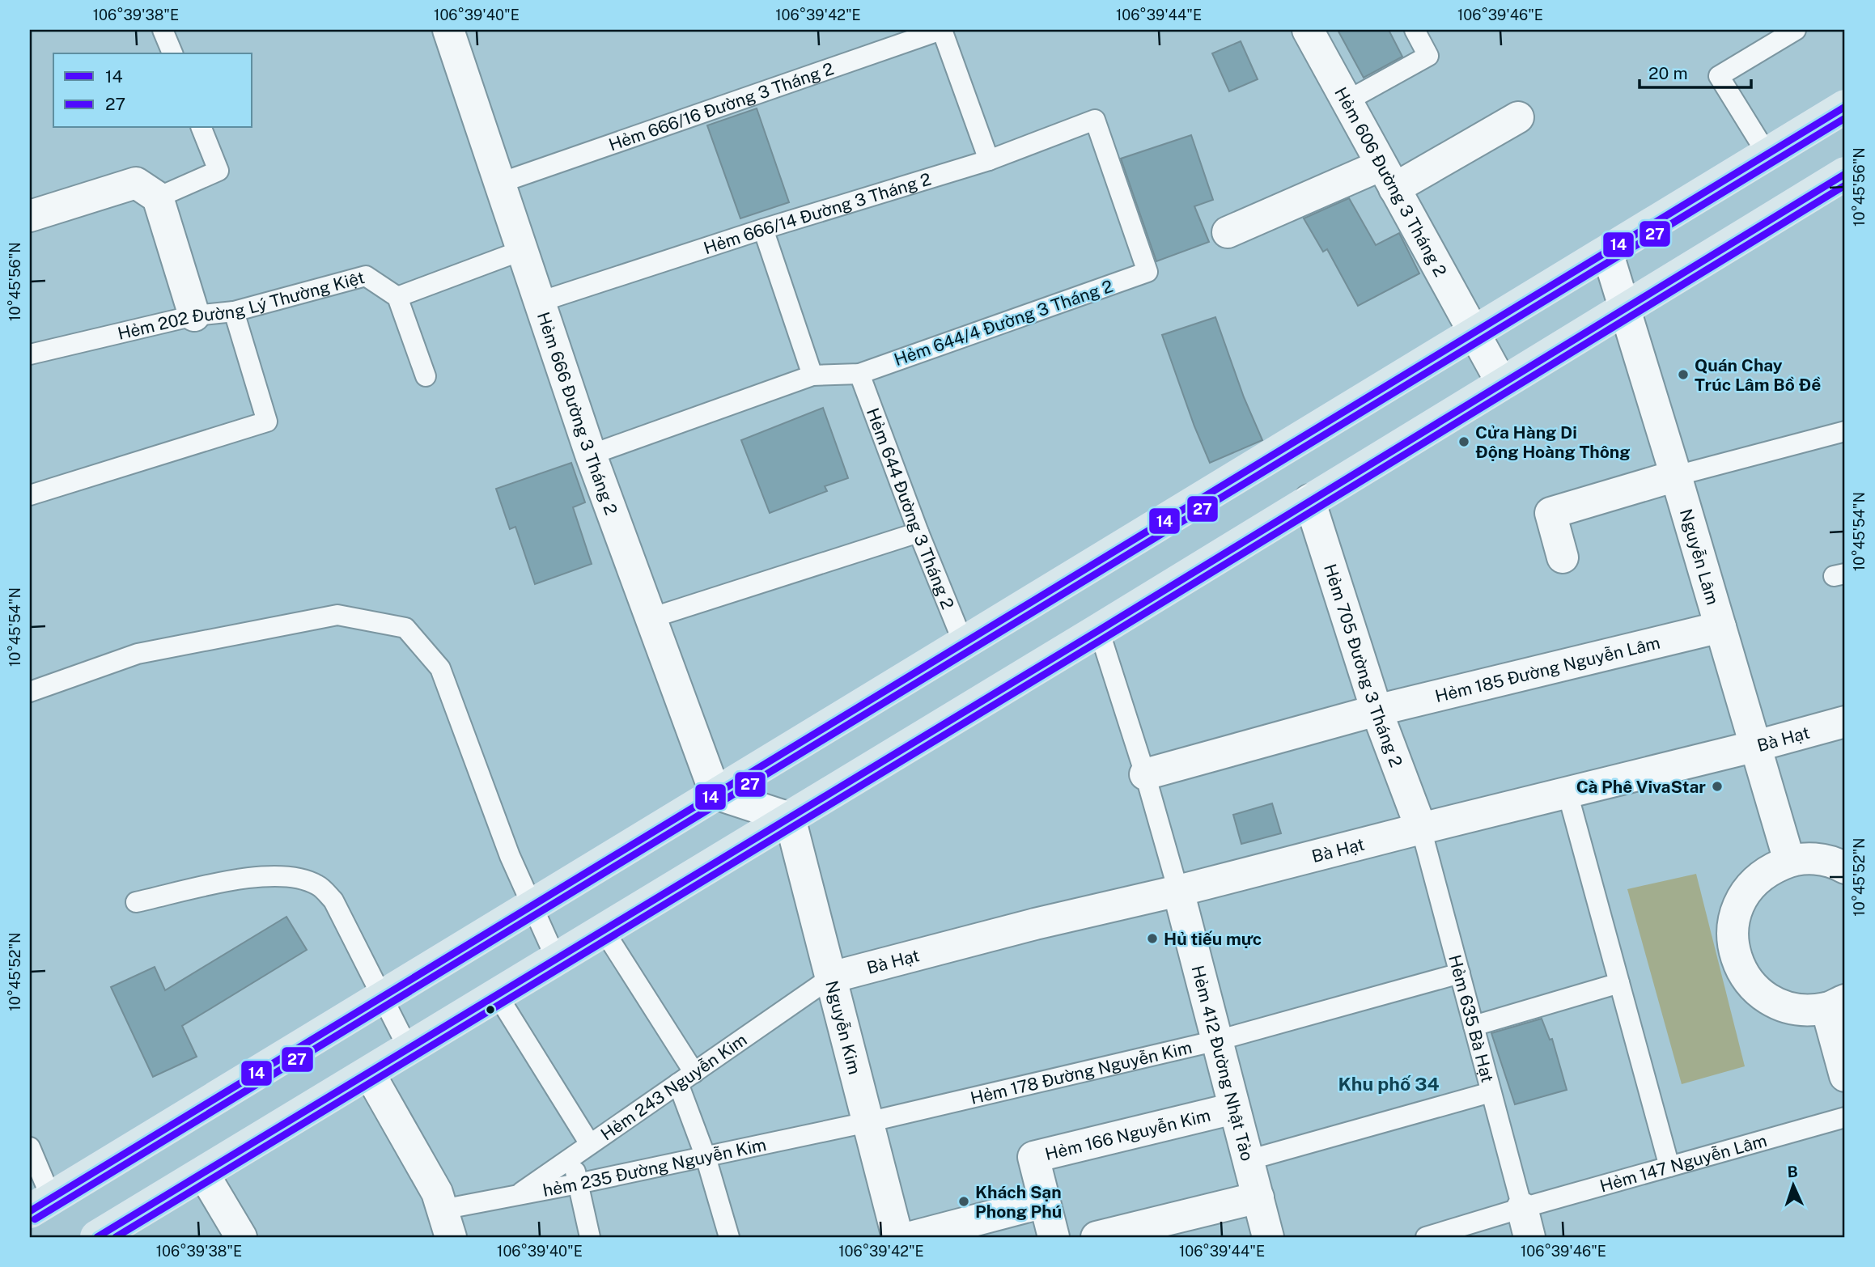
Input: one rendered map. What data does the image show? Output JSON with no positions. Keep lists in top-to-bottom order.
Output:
{
  "streets": {
    "street": [
      "Hẻm 606 Đường 3 Tháng 2",
      "Hẻm 666 Đường 3 Tháng 2",
      "Nguyễn Lâm",
      "Hẻm 705 Đường 3 Tháng 2",
      "Hẻm 185 Đường Nguyễn Lâm",
      "Bà Hạt",
      "Nguyễn Kim",
      "Hẻm 412 Đường Nhật Tảo",
      "Hẻm 166 Nguyễn Kim"
    ],
    "lane": [
      "Hẻm 666/16 Đường 3 Tháng 2",
      "Hẻm 666/14 Đường 3 Tháng 2",
      "Hẻm 202 Đường Lý Thường Kiệt",
      "Hẻm 644/4 Đường 3 Tháng 2",
      "Hẻm 644 Đường 3 Tháng 2",
      "Hẻm 635 Bà Hạt",
      "Hẻm 178 Đường Nguyễn Kim",
      "Hẻm 243 Nguyễn Kim",
      "Hẻm 147 Nguyễn Lâm",
      "hẻm 235 Đường Nguyễn Kim"
    ]
  },
  "crossings": [
    ["Hẻm 666/16 Đường 3 Tháng 2", "Hẻm 666/14 Đường 3 Tháng 2"],
    ["Hẻm 666/16 Đường 3 Tháng 2", "Hẻm 666 Đường 3 Tháng 2"],
    ["Hẻm 666/14 Đường 3 Tháng 2", "Hẻm 644/4 Đường 3 Tháng 2"],
    ["Hẻm 666/14 Đường 3 Tháng 2", "Hẻm 666 Đường 3 Tháng 2"],
    ["Hẻm 644/4 Đường 3 Tháng 2", "Hẻm 666 Đường 3 Tháng 2"],
    ["Hẻm 644/4 Đường 3 Tháng 2", "Hẻm 644 Đường 3 Tháng 2"],
    ["Nguyễn Lâm", "Hẻm 185 Đường Nguyễn Lâm"],
    ["Nguyễn Lâm", "Bà Hạt"],
    ["Hẻm 705 Đường 3 Tháng 2", "Hẻm 185 Đường Nguyễn Lâm"],
    ["Hẻm 705 Đường 3 Tháng 2", "Bà Hạt"],
    ["Hẻm 705 Đường 3 Tháng 2", "Hẻm 635 Bà Hạt"],
    ["Bà Hạt", "Hẻm 635 Bà Hạt"],
    ["Bà Hạt", "Nguyễn Kim"],
    ["Bà Hạt", "Hẻm 412 Đường Nhật Tảo"],
    ["Bà Hạt", "Hẻm 243 Nguyễn Kim"],
    ["Hẻm 635 Bà Hạt", "Hẻm 178 Đường Nguyễn Kim"],
    ["Hẻm 635 Bà Hạt", "Hẻm 147 Nguyễn Lâm"],
    ["Nguyễn Kim", "Hẻm 178 Đường Nguyễn Kim"],
    ["Nguyễn Kim", "Hẻm 243 Nguyễn Kim"],
    ["Nguyễn Kim", "hẻm 235 Đường Nguyễn Kim"],
    ["Hẻm 412 Đường Nhật Tảo", "Hẻm 178 Đường Nguyễn Kim"],
    ["Hẻm 412 Đường Nhật Tảo", "Hẻm 166 Nguyễn Kim"],
    ["Hẻm 178 Đường Nguyễn Kim", "hẻm 235 Đường Nguyễn Kim"],
    ["Hẻm 243 Nguyễn Kim", "hẻm 235 Đường Nguyễn Kim"]
  ],
  "districts": ["Khu phố 34"],
  "places": [
    "Quán Chay Trúc Lâm Bồ Đề",
    "Cửa Hàng Di Động Hoàng Thông",
    "Cà Phê VivaStar",
    "Hủ tiếu mực",
    "Khách Sạn Phong Phú"
  ],
  "lines": ["transit line 14", "transit line 27"],
  "legend": ["14", "27"],
  "scale_bar": "20 m",
  "north": "top",
  "coordinates": [
    "106°39'38\"E",
    "106°39'40\"E",
    "106°39'42\"E",
    "106°39'44\"E",
    "106°39'46\"E",
    "10°45'56\"N",
    "10°45'54\"N",
    "10°45'52\"N"
  ]
}
